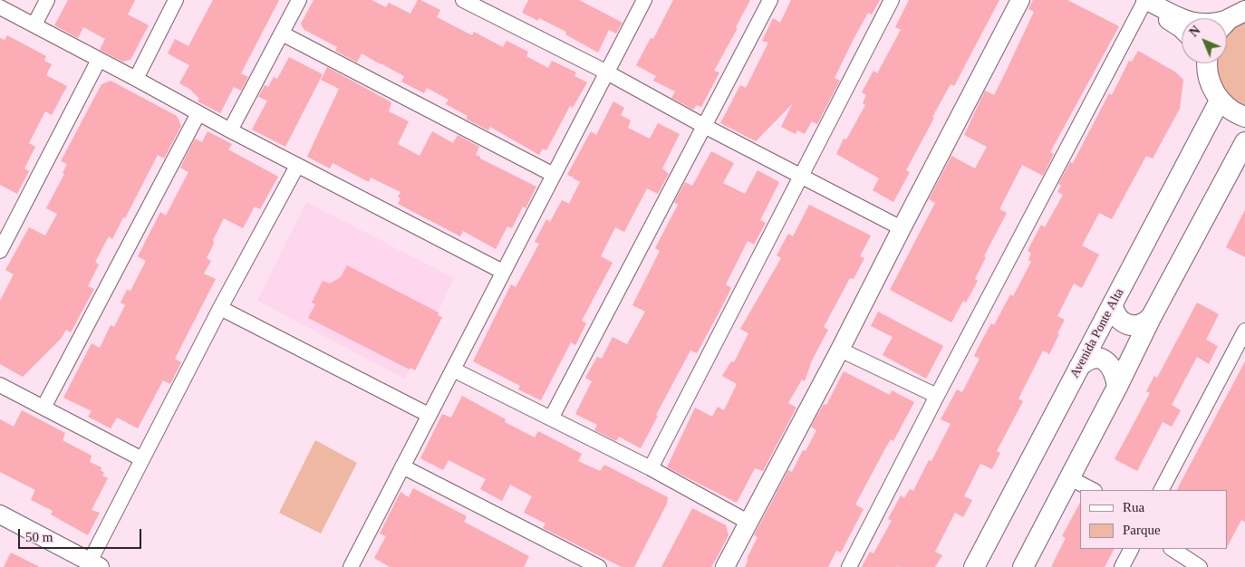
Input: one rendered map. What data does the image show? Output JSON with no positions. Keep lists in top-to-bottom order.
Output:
{
  "streets": {
    "main road": ["Avenida Ponte Alta"]
  },
  "legend": ["Rua", "Parque"],
  "scale_bar": "50 m",
  "north": "top left"
}
